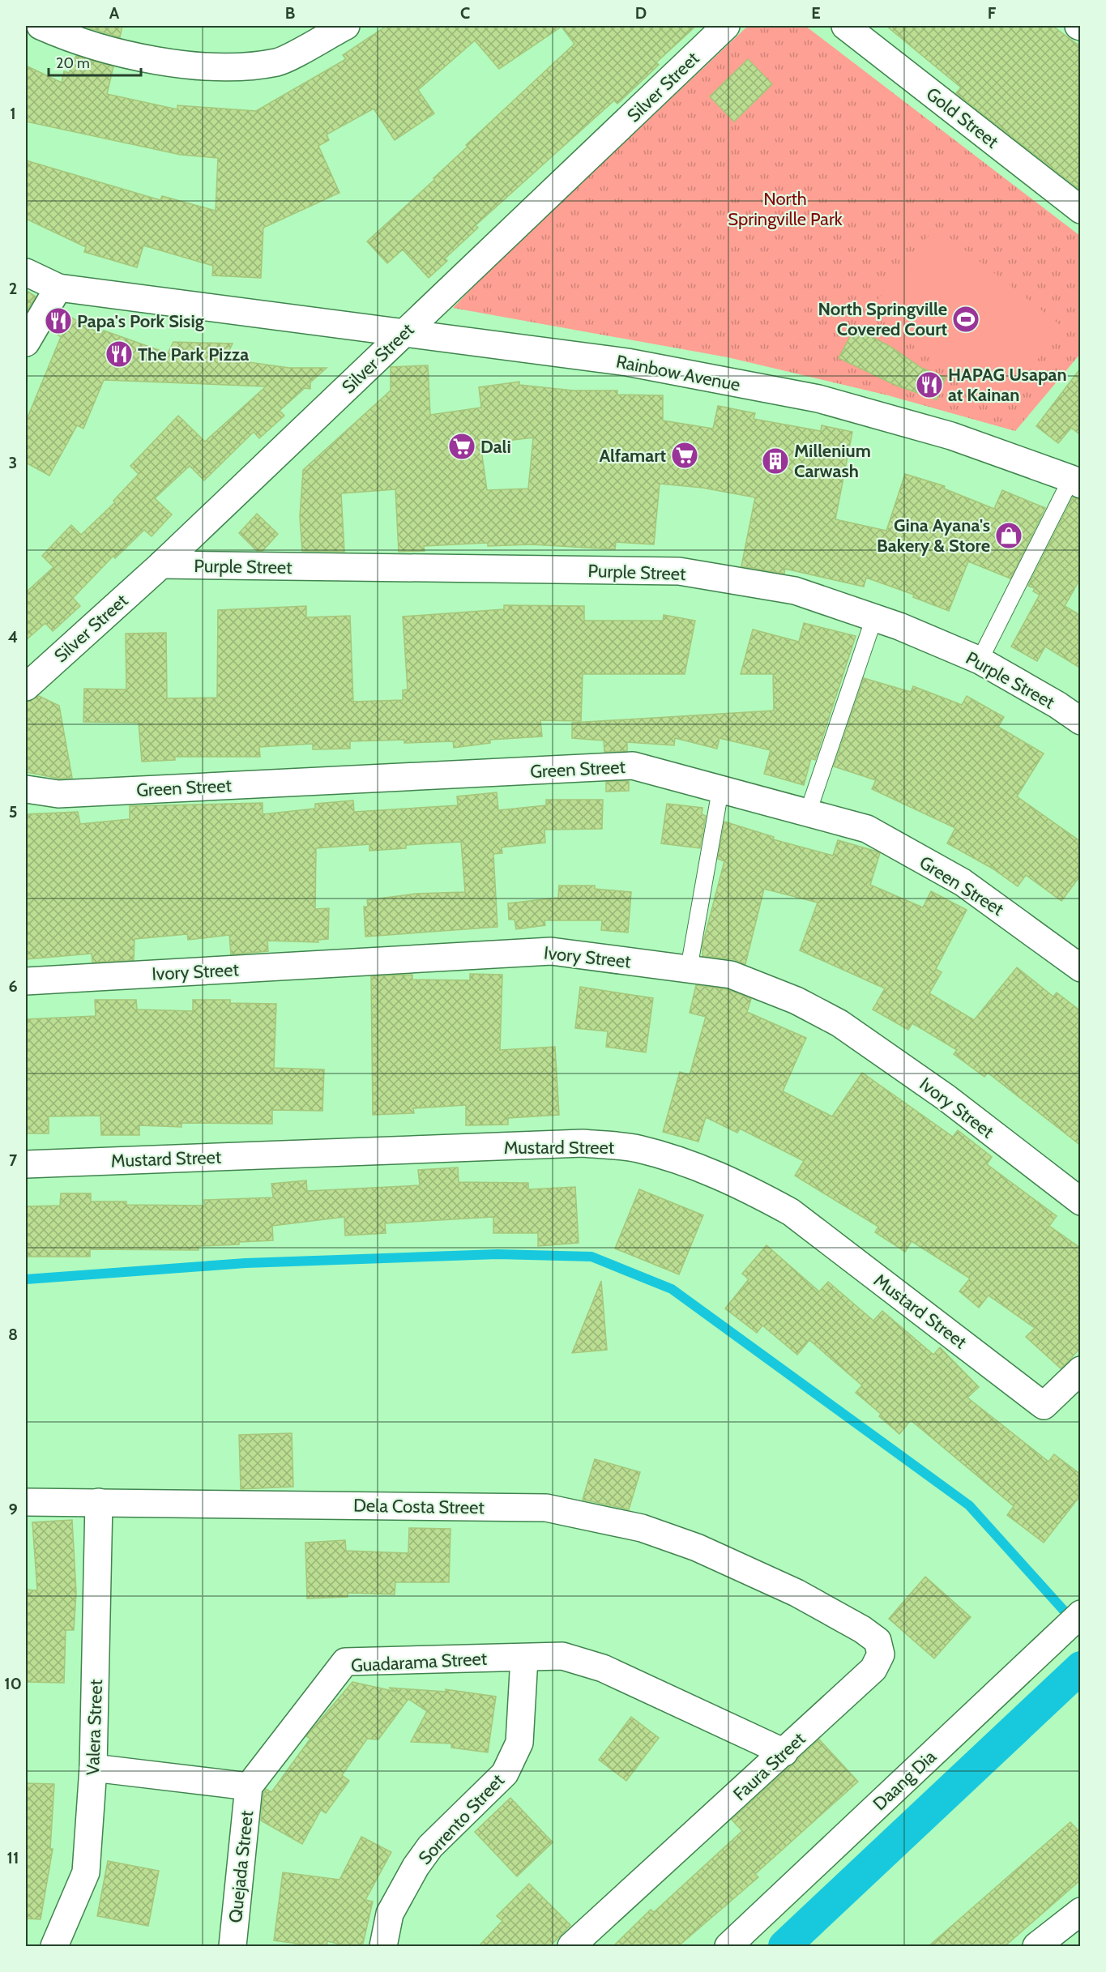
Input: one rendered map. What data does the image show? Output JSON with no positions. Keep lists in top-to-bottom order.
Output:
{
  "streets": {
    "street": [
      "Silver Street",
      "Gold Street",
      "Rainbow Avenue",
      "Purple Street",
      "Green Street",
      "Ivory Street",
      "Mustard Street",
      "Dela Costa Street",
      "Guadarama Street",
      "Valera Street",
      "Faura Street",
      "Daang Dia",
      "Sorrento Street",
      "Quejada Street"
    ]
  },
  "crossings": [
    ["Silver Street", "Rainbow Avenue"],
    ["Silver Street", "Purple Street"],
    ["Dela Costa Street", "Valera Street"],
    ["Dela Costa Street", "Faura Street"],
    ["Guadarama Street", "Faura Street"],
    ["Guadarama Street", "Sorrento Street"],
    ["Guadarama Street", "Quejada Street"]
  ],
  "parks": ["North Springville Park"],
  "places": {
    "sports": ["North Springville Covered Court"],
    "restaurant": ["Papa's Pork Sisig", "The Park Pizza", "HAPAG Usapan at Kainan"],
    "supermarket": ["Dali", "Alfamart"],
    "building": ["Millenium Carwash"],
    "shop": ["Gina Ayana's Bakery & Store"]
  },
  "scale_bar": "20 m",
  "grid": {
    "columns": [
      "A",
      "B",
      "C",
      "D",
      "E",
      "F"
    ],
    "rows": [
      "1",
      "2",
      "3",
      "4",
      "5",
      "6",
      "7",
      "8",
      "9",
      "10",
      "11"
    ]
  }
}
